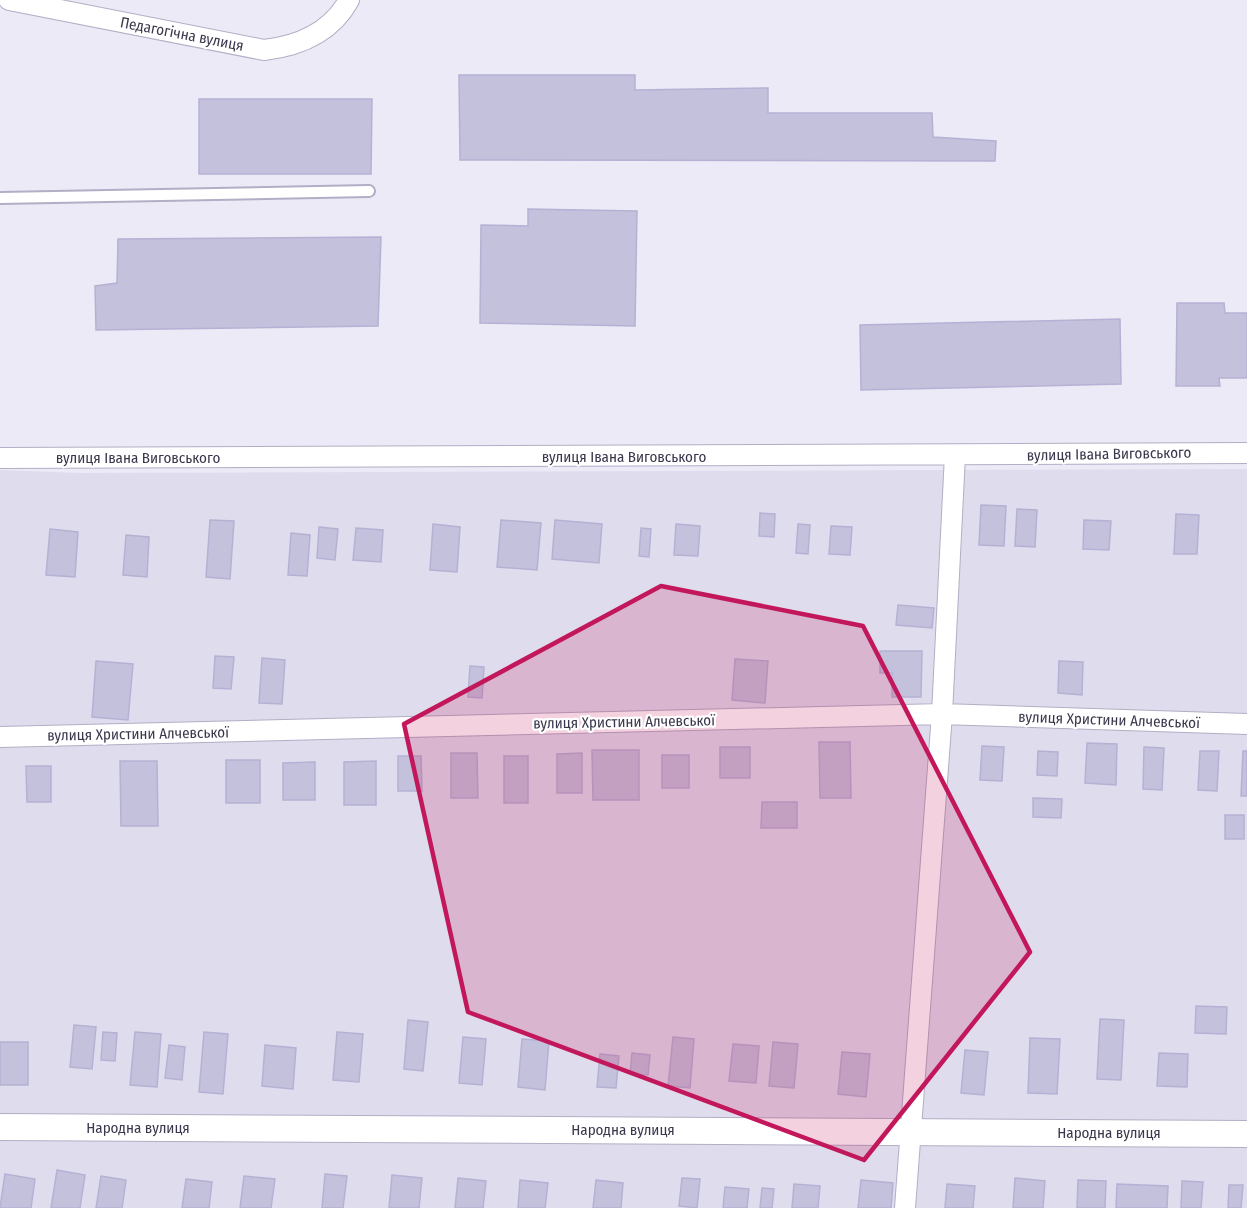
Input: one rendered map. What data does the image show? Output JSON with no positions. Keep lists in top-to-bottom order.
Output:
{
  "streets": {
    "street": [
      "Педагогічна вулиця",
      "вулиця Івана Виговського",
      "вулиця Христини Алчевської",
      "Народна вулиця"
    ]
  }
}
